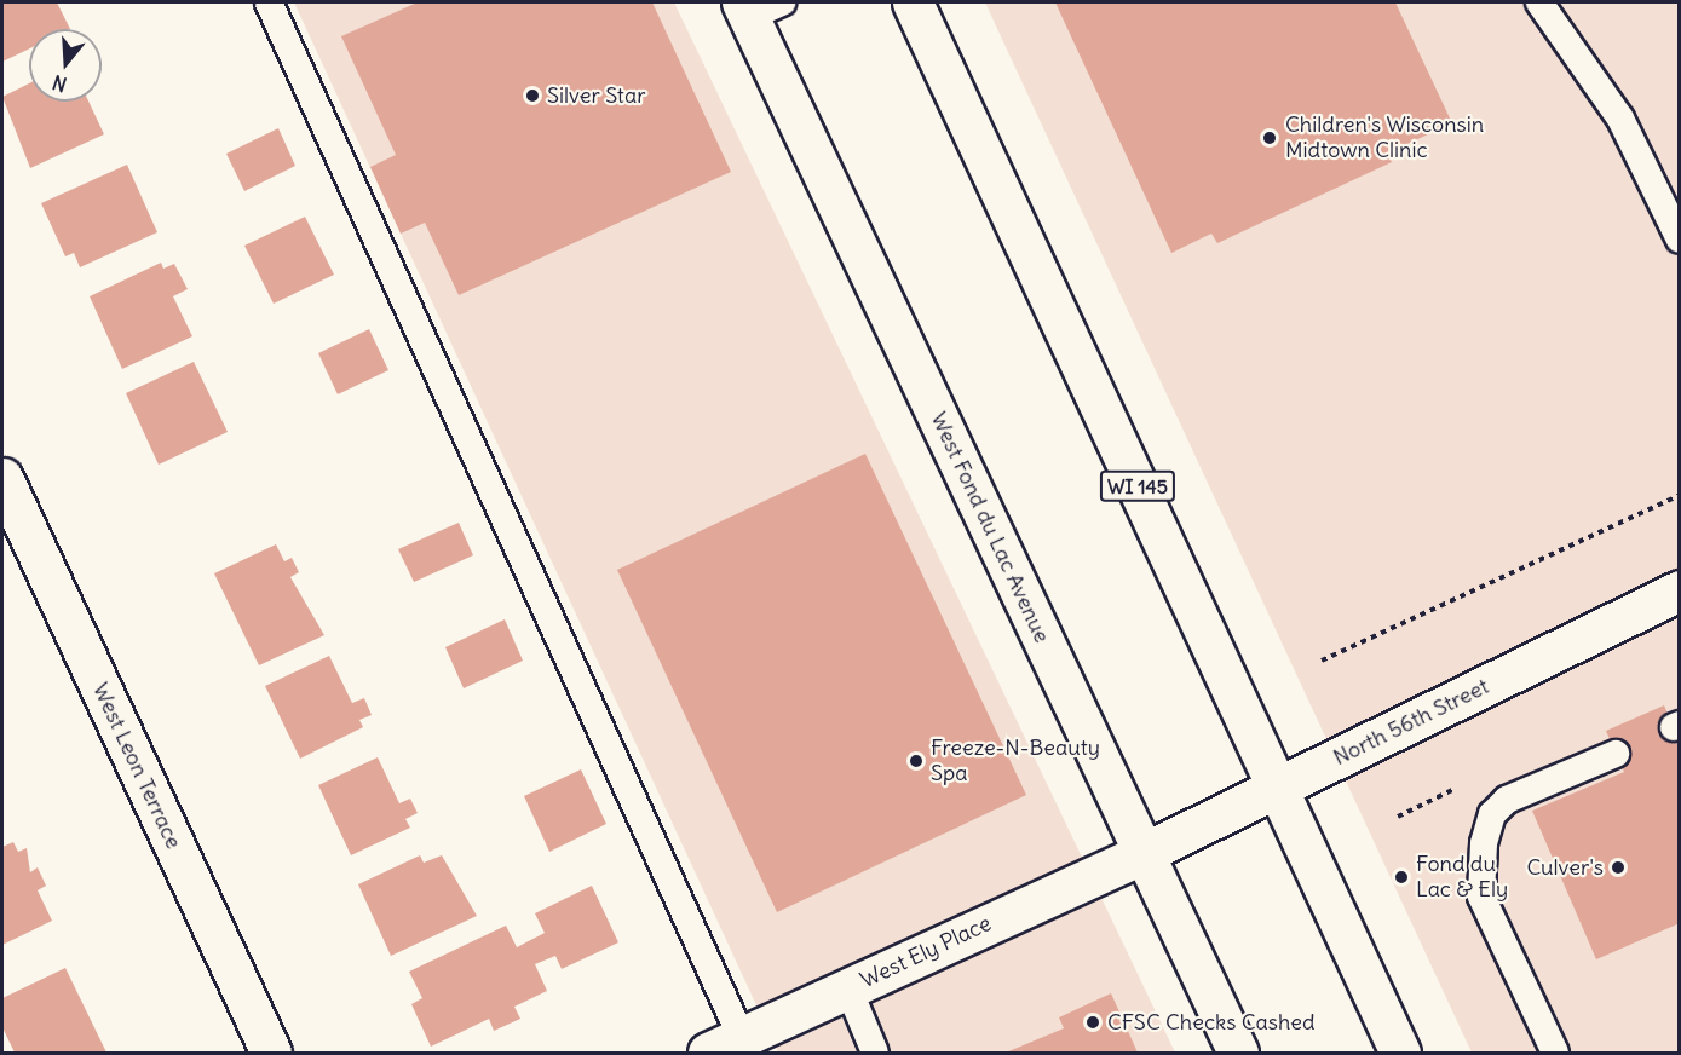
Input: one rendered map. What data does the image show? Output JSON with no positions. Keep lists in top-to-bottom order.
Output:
{
  "streets": {
    "main road": [
      "WI 145",
      "West Fond du Lac Avenue",
      "North 56th Street",
      "West Leon Terrace",
      "West Ely Place"
    ]
  },
  "crossings": [
    ["WI 145", "North 56th Street"],
    ["West Fond du Lac Avenue", "North 56th Street"],
    ["West Fond du Lac Avenue", "West Ely Place"],
    ["North 56th Street", "West Ely Place"]
  ],
  "places": [
    "Silver Star",
    "Children's Wisconsin Midtown Clinic",
    "Freeze-N-Beauty Spa",
    "Culver's",
    "Fond du Lac & Ely",
    "CFSC Checks Cashed"
  ],
  "north": "bottom"
}
